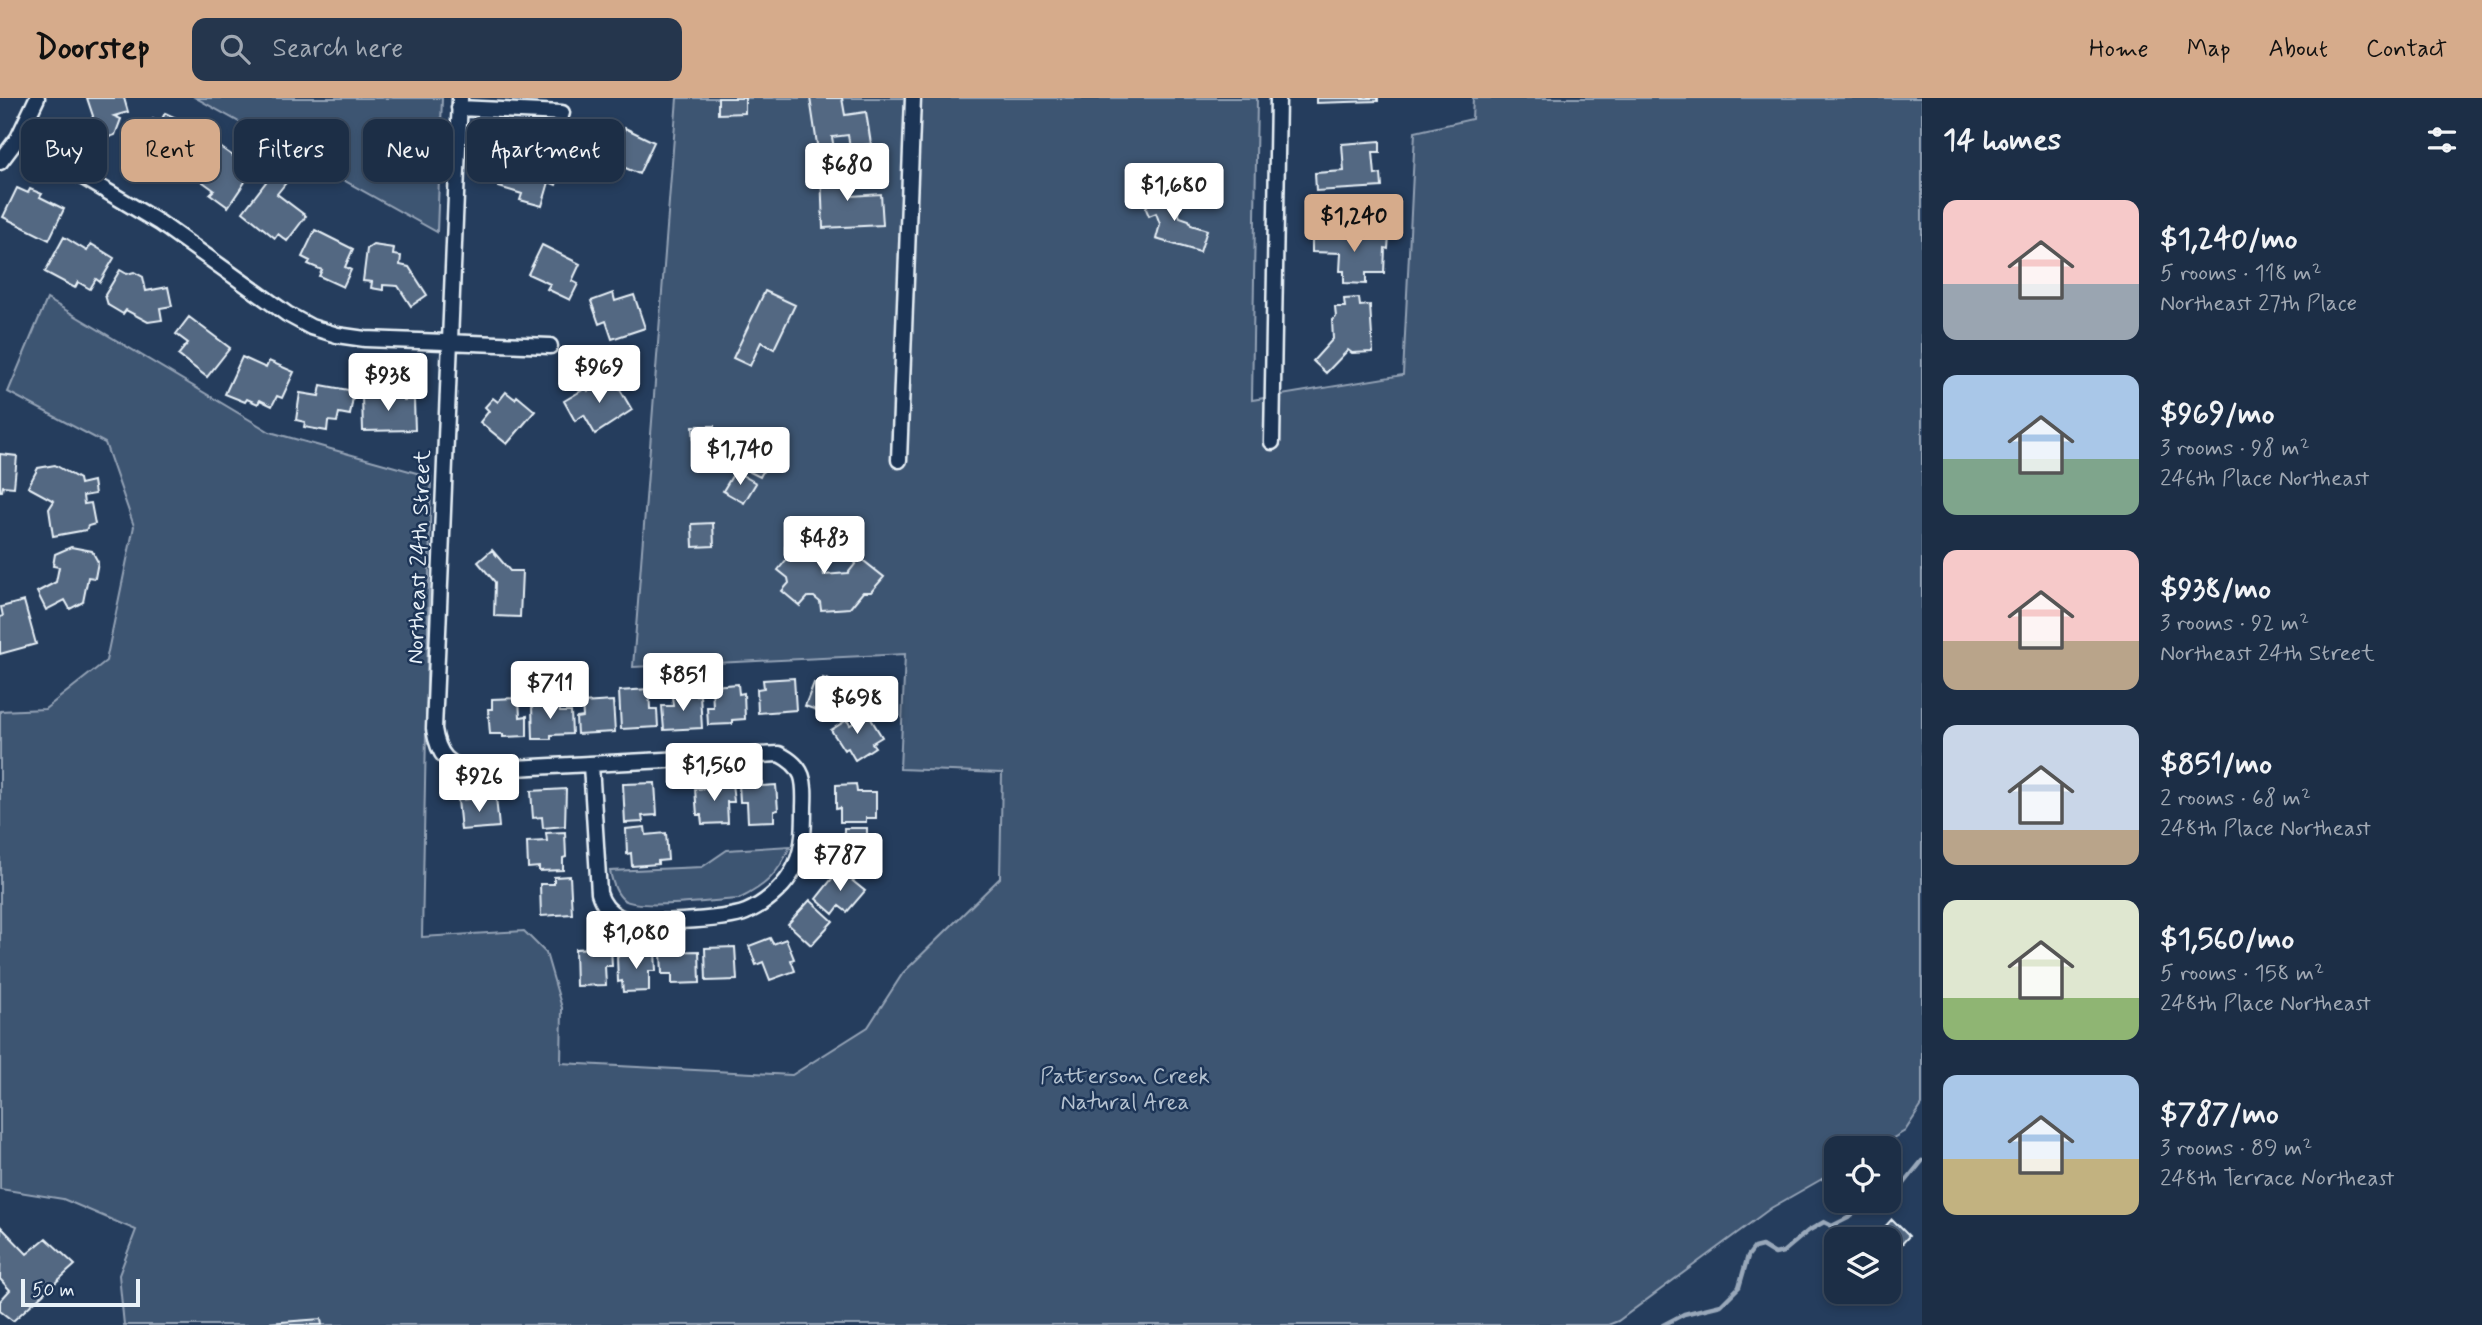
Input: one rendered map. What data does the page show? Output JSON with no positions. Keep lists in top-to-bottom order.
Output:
{
  "streets": {
    "street": ["Northeast 24th Street"]
  },
  "parks": ["Patterson Creek Natural Area"],
  "scale_bar": "50 m",
  "page": {
    "header": "Doorstep",
    "search": "Search here",
    "nav": [
      "Home",
      "Map",
      "About",
      "Contact"
    ],
    "heading": "14 homes",
    "chip": [
      "Buy",
      "Rent",
      "Filters",
      "New",
      "Apartment"
    ],
    "price": [
      "$680",
      "$1,680",
      "$1,240",
      "$969",
      "$938",
      "$1,740",
      "$483",
      "$851",
      "$711",
      "$698",
      "$1,560",
      "$926",
      "$787",
      "$1,080"
    ],
    "list": [
      {
        "name": "$1,240/mo",
        "note": "5 rooms · 118 m² · Northeast 27th Place"
      },
      {
        "name": "$969/mo",
        "note": "3 rooms · 98 m² · 246th Place Northeast"
      },
      {
        "name": "$938/mo",
        "note": "3 rooms · 92 m² · Northeast 24th Street"
      },
      {
        "name": "$851/mo",
        "note": "2 rooms · 68 m² · 248th Place Northeast"
      },
      {
        "name": "$1,560/mo",
        "note": "5 rooms · 158 m² · 248th Place Northeast"
      },
      {
        "name": "$787/mo",
        "note": "3 rooms · 89 m² · 248th Terrace Northeast"
      }
    ],
    "scale": "50 m"
  }
}
